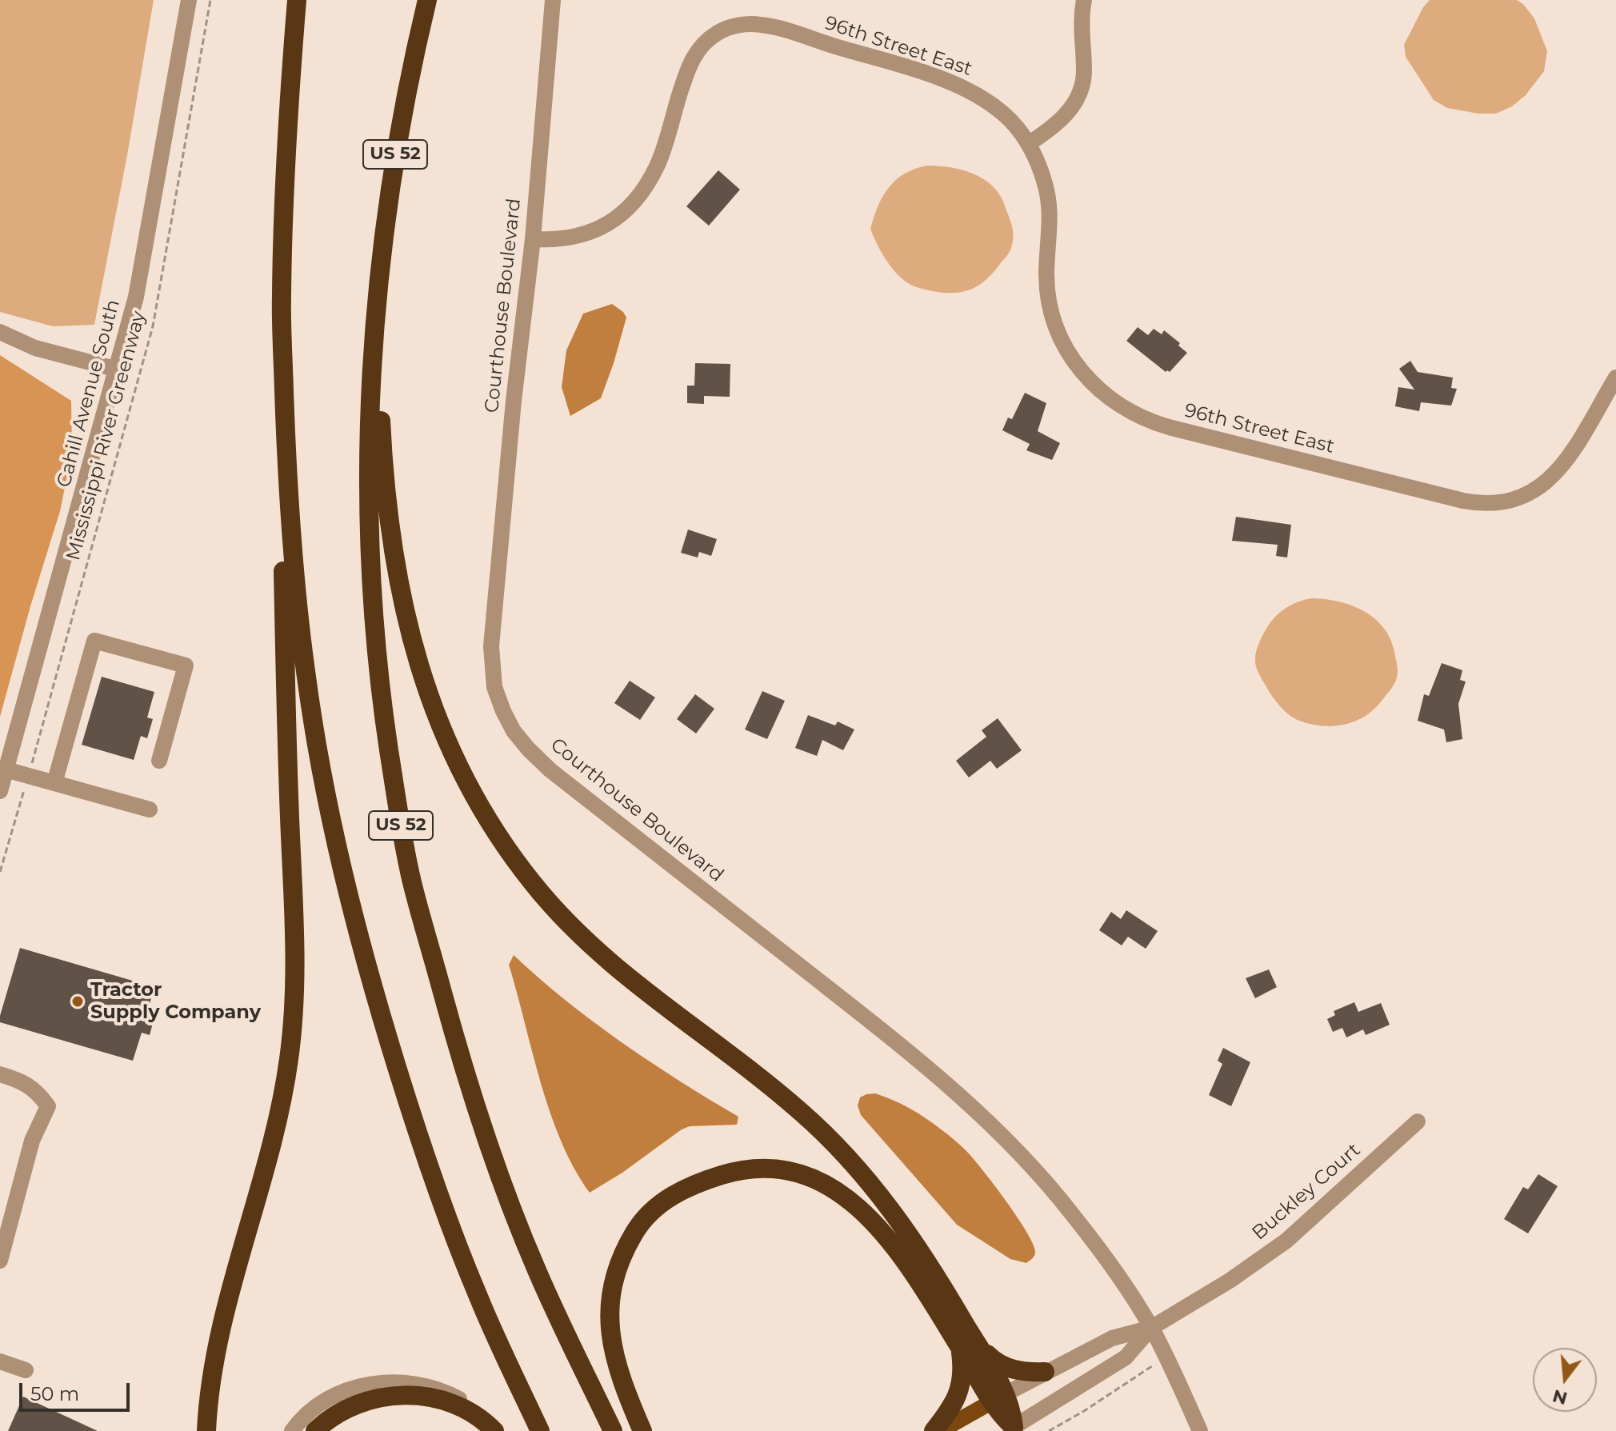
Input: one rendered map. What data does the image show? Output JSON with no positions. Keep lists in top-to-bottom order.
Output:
{
  "streets": {
    "highway": ["US 52"],
    "street": [
      "96th Street East",
      "Courthouse Boulevard",
      "Cahill Avenue South",
      "Buckley Court"
    ],
    "path": ["Mississippi River Greenway"]
  },
  "crossings": [
    ["96th Street East", "Courthouse Boulevard"],
    ["Courthouse Boulevard", "Buckley Court"]
  ],
  "places": ["Tractor Supply Company"],
  "scale_bar": "50 m",
  "north": "bottom"
}
